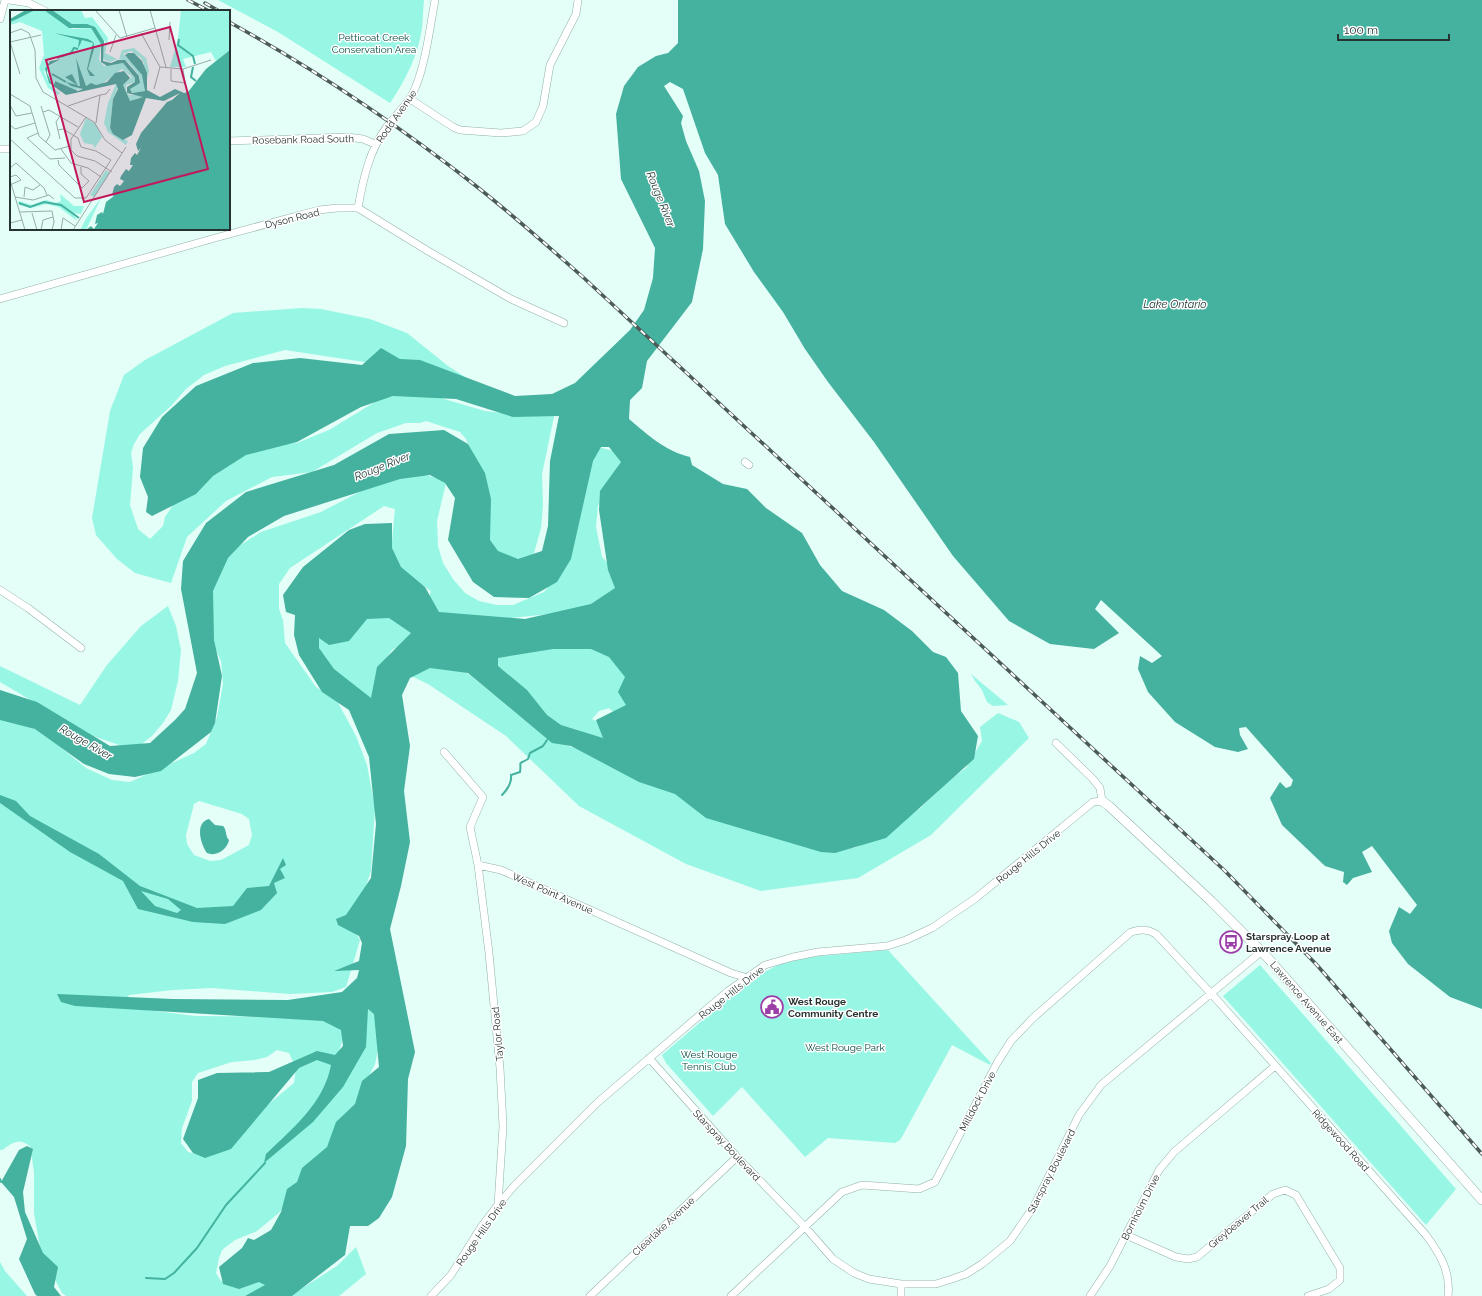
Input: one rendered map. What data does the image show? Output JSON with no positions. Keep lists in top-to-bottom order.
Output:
{
  "streets": {
    "street": [
      "Rodd Avenue",
      "Rosebank Road South",
      "Dyson Road",
      "Rouge Hills Drive",
      "West Point Avenue",
      "Lawrence Avenue East",
      "Taylor Road",
      "Milldock Drive",
      "Ridgewood Road",
      "Starspray Boulevard",
      "Bornholm Drive",
      "Greybeaver Trail",
      "Clearlake Avenue"
    ]
  },
  "crossings": [
    ["Rodd Avenue", "Rosebank Road South"],
    ["Rodd Avenue", "Dyson Road"],
    ["Rouge Hills Drive", "West Point Avenue"],
    ["Rouge Hills Drive", "Lawrence Avenue East"],
    ["Rouge Hills Drive", "Taylor Road"],
    ["Rouge Hills Drive", "Starspray Boulevard"],
    ["West Point Avenue", "Taylor Road"],
    ["Lawrence Avenue East", "Starspray Boulevard"],
    ["Milldock Drive", "Ridgewood Road"],
    ["Milldock Drive", "Starspray Boulevard"],
    ["Ridgewood Road", "Starspray Boulevard"],
    ["Ridgewood Road", "Bornholm Drive"],
    ["Starspray Boulevard", "Clearlake Avenue"],
    ["Bornholm Drive", "Greybeaver Trail"]
  ],
  "water": ["Rouge River", "Lake Ontario"],
  "parks": ["Petticoat Creek Conservation Area", "West Rouge Park", "West Rouge Tennis Club"],
  "places": {
    "bus stop": ["Starspray Loop at Lawrence Avenue"],
    "public building": ["West Rouge Community Centre"]
  },
  "scale_bar": "100 m"
}
